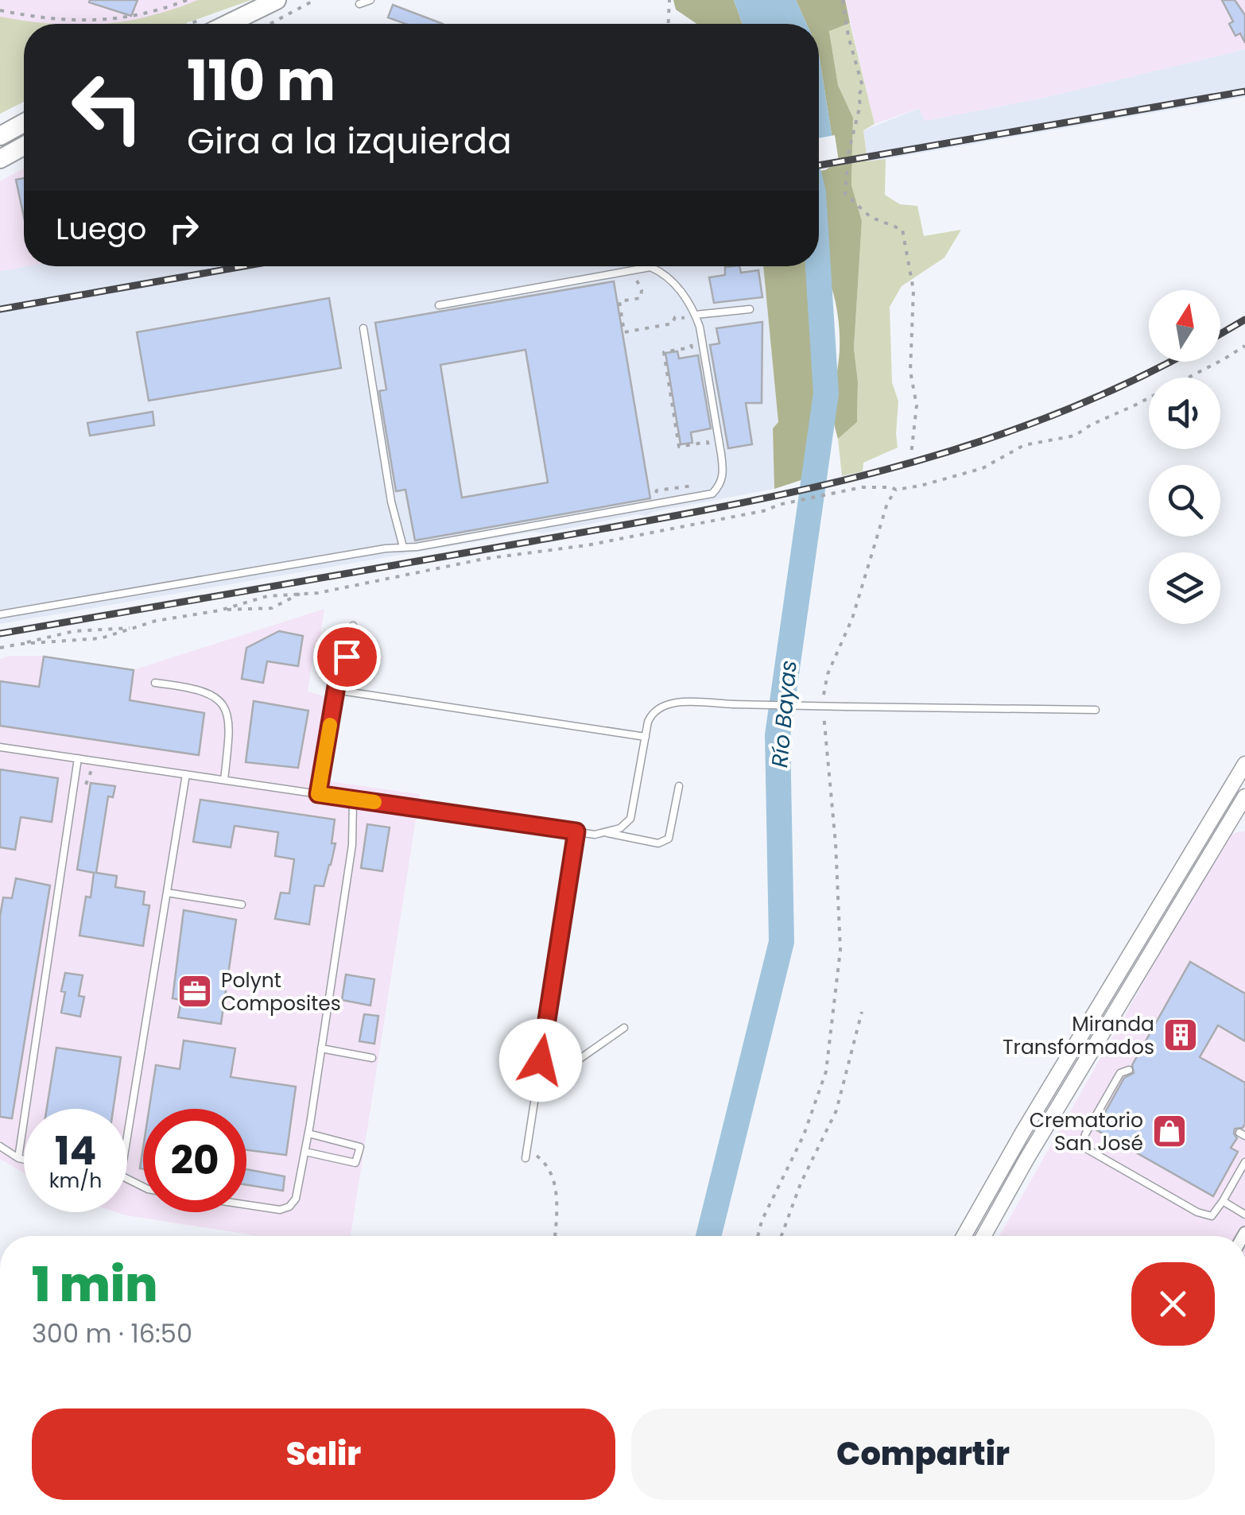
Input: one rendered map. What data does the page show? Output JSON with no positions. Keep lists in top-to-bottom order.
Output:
{
  "water": ["Río Bayas"],
  "places": {
    "office": ["Polynt Composites"],
    "building": ["Miranda Transformados"],
    "shop": ["Crematorio San José"]
  },
  "north": "top",
  "page": {
    "turn": ["110 m", "Gira a la izquierda"],
    "then": "Luego",
    "speed": "14 km/h",
    "limit": "20",
    "heading": ["1 min", "300 m · 16:50"],
    "buttons": ["Salir", "Compartir"]
  }
}
